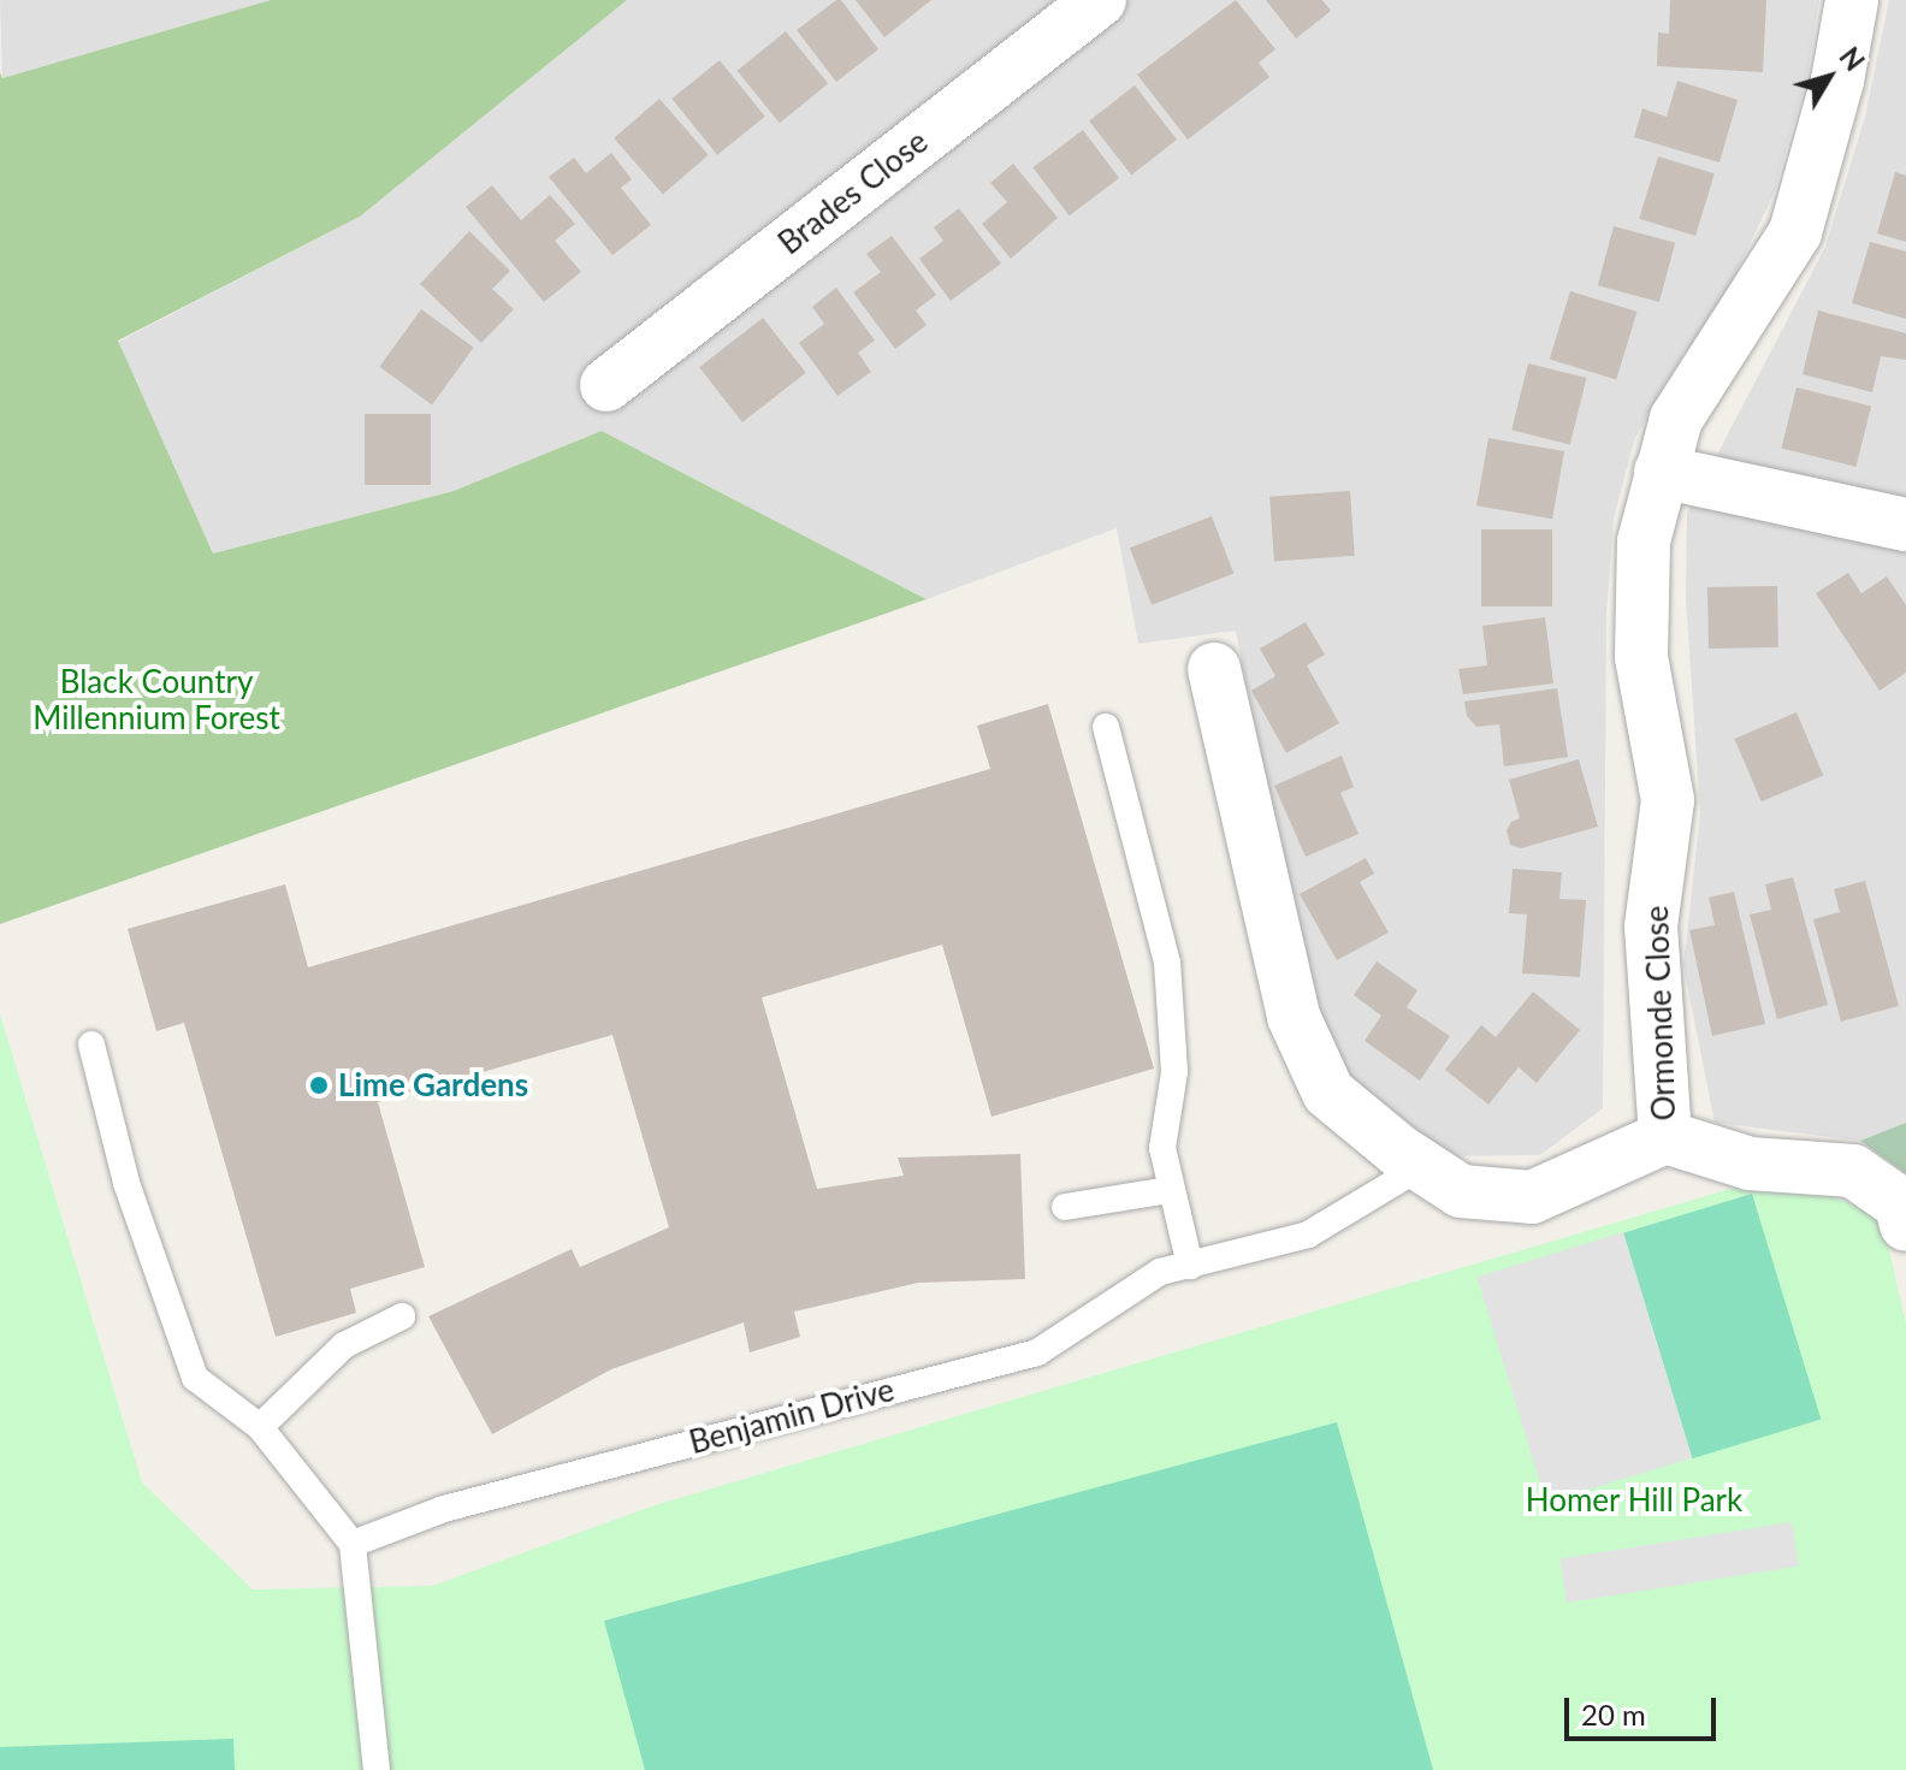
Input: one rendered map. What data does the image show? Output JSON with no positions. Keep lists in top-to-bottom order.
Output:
{
  "streets": {
    "street": ["Brades Close", "Ormonde Close"],
    "lane": ["Benjamin Drive"]
  },
  "crossings": [
    ["Ormonde Close", "Benjamin Drive"]
  ],
  "parks": ["Black Country Millennium Forest", "Homer Hill Park"],
  "places": ["Lime Gardens"],
  "scale_bar": "20 m",
  "north": "top right"
}
